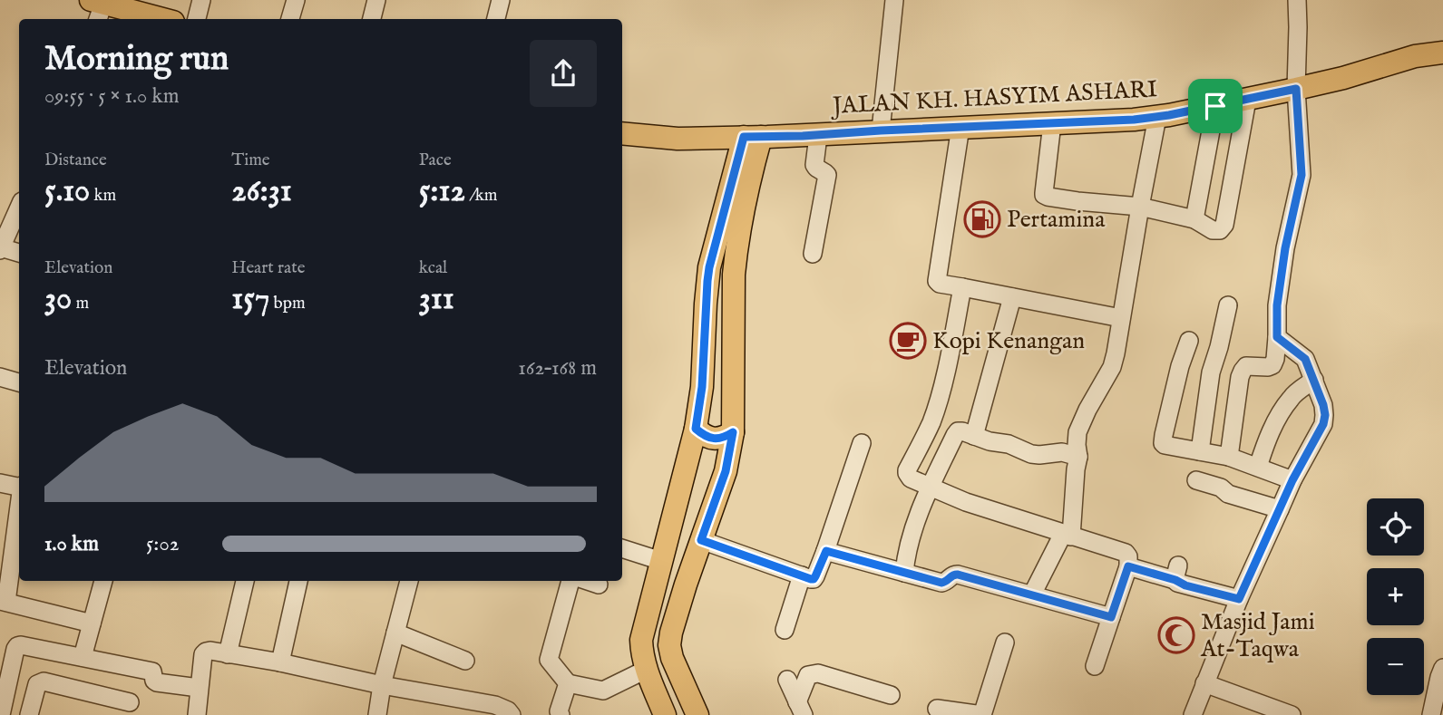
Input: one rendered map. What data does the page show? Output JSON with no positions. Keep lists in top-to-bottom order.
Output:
{
  "streets": {
    "main road": ["JALAN KH. HASYIM ASHARI"]
  },
  "places": {
    "fuel station": ["Pertamina"],
    "cafe": ["Kopi Kenangan"],
    "mosque": ["Masjid Jami At-Taqwa"]
  },
  "page": {
    "heading": ["Morning run", "09:55 · 5 × 1.0 km"],
    "stats": [
      ["Distance", "5.10 km"],
      ["Time", "26:31"],
      ["Pace", "5:12 /km"],
      ["Elevation", "30 m"],
      ["Heart rate", "157 bpm"],
      ["kcal", "311"]
    ],
    "chart": ["Elevation", "162–168 m"],
    "map_buttons": ["+", "−"],
    "list": [
      {
        "name": "1.0 km",
        "note": "5:02"
      }
    ]
  }
}
